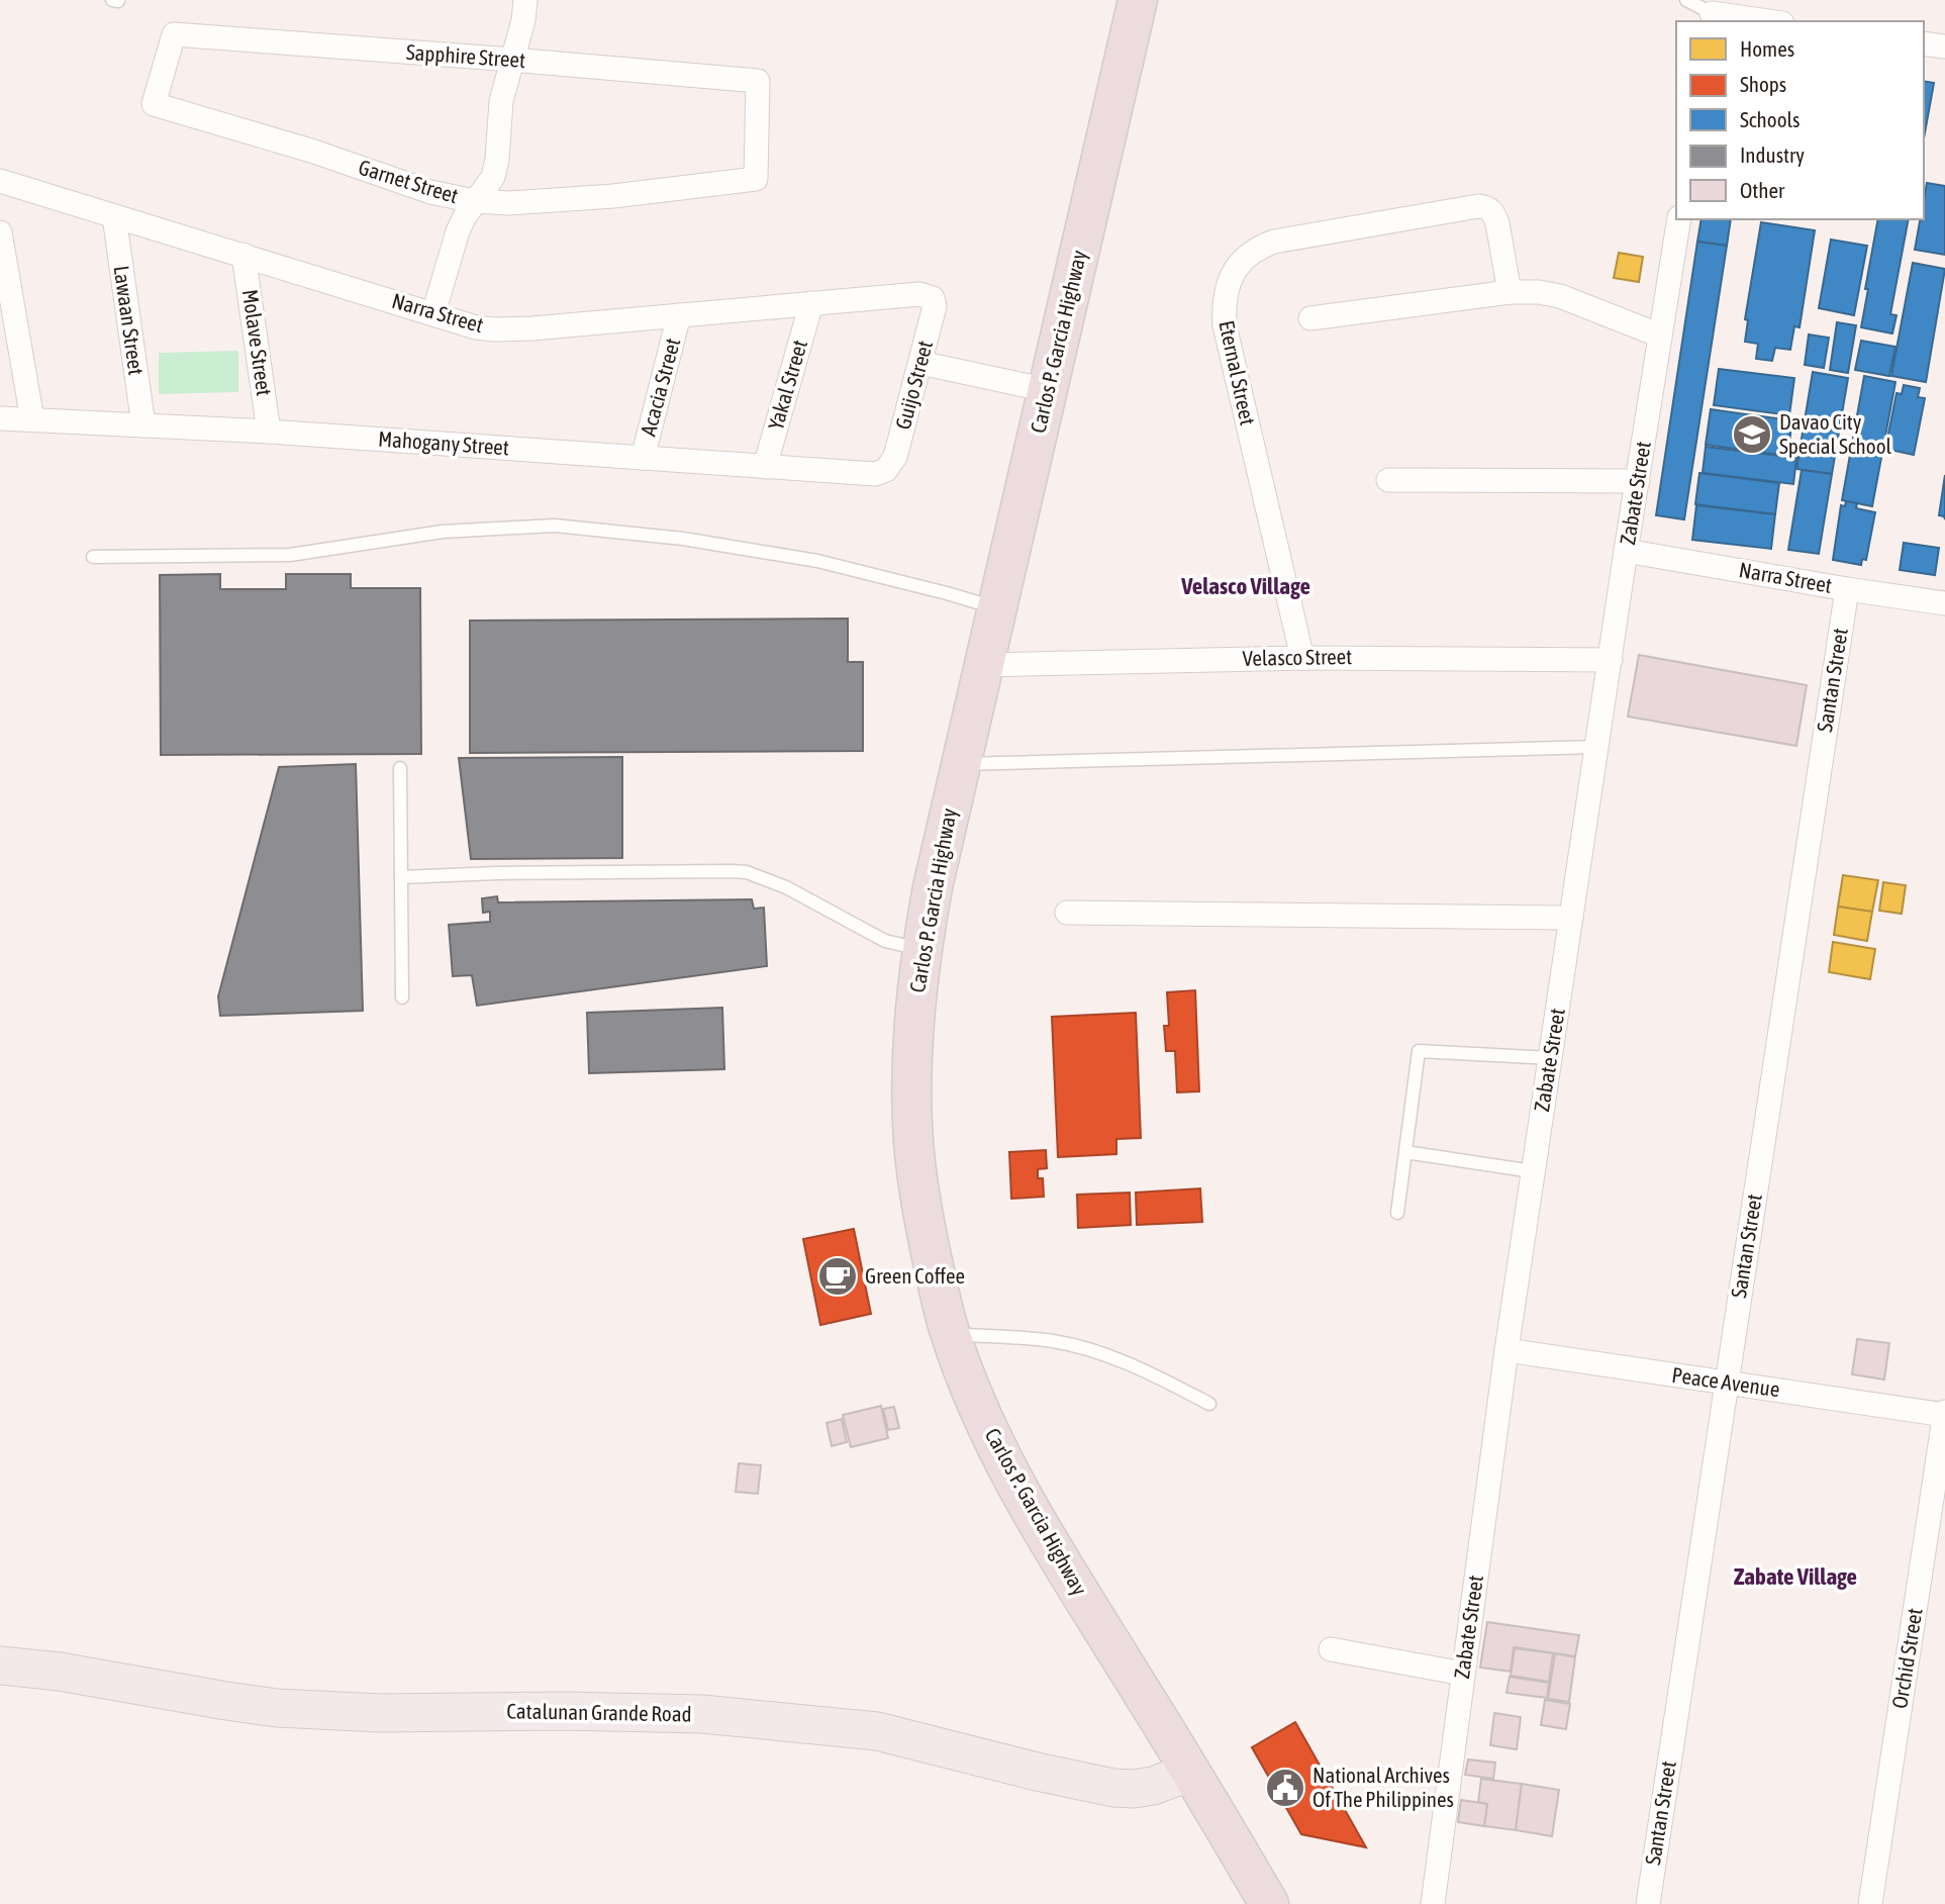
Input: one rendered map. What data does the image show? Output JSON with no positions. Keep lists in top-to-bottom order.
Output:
{
  "streets": {
    "highway": ["Carlos P. Garcia Highway"],
    "main road": ["Catalunan Grande Road"],
    "street": [
      "Sapphire Street",
      "Garnet Street",
      "Narra Street",
      "Lawaan Street",
      "Molave Street",
      "Eternal Street",
      "Yakal Street",
      "Guijo Street",
      "Acacia Street",
      "Mahogany Street",
      "Zabate Street",
      "Velasco Street",
      "Santan Street",
      "Peace Avenue",
      "Orchid Street"
    ]
  },
  "crossings": [
    ["Sapphire Street", "Garnet Street"],
    ["Narra Street", "Lawaan Street"],
    ["Narra Street", "Molave Street"],
    ["Narra Street", "Yakal Street"],
    ["Narra Street", "Guijo Street"],
    ["Narra Street", "Acacia Street"],
    ["Narra Street", "Zabate Street"],
    ["Narra Street", "Santan Street"],
    ["Lawaan Street", "Mahogany Street"],
    ["Carlos P. Garcia Highway", "Velasco Street"],
    ["Carlos P. Garcia Highway", "Catalunan Grande Road"],
    ["Molave Street", "Mahogany Street"],
    ["Eternal Street", "Velasco Street"],
    ["Yakal Street", "Mahogany Street"],
    ["Guijo Street", "Mahogany Street"],
    ["Acacia Street", "Mahogany Street"],
    ["Zabate Street", "Velasco Street"],
    ["Zabate Street", "Peace Avenue"],
    ["Santan Street", "Peace Avenue"],
    ["Peace Avenue", "Orchid Street"]
  ],
  "districts": ["Velasco Village", "Zabate Village"],
  "places": {
    "school or university": ["Davao City Special School"],
    "cafe": ["Green Coffee"],
    "public building": ["National Archives Of The Philippines"]
  },
  "legend": [
    "Homes",
    "Shops",
    "Schools",
    "Industry",
    "Other"
  ]
}
